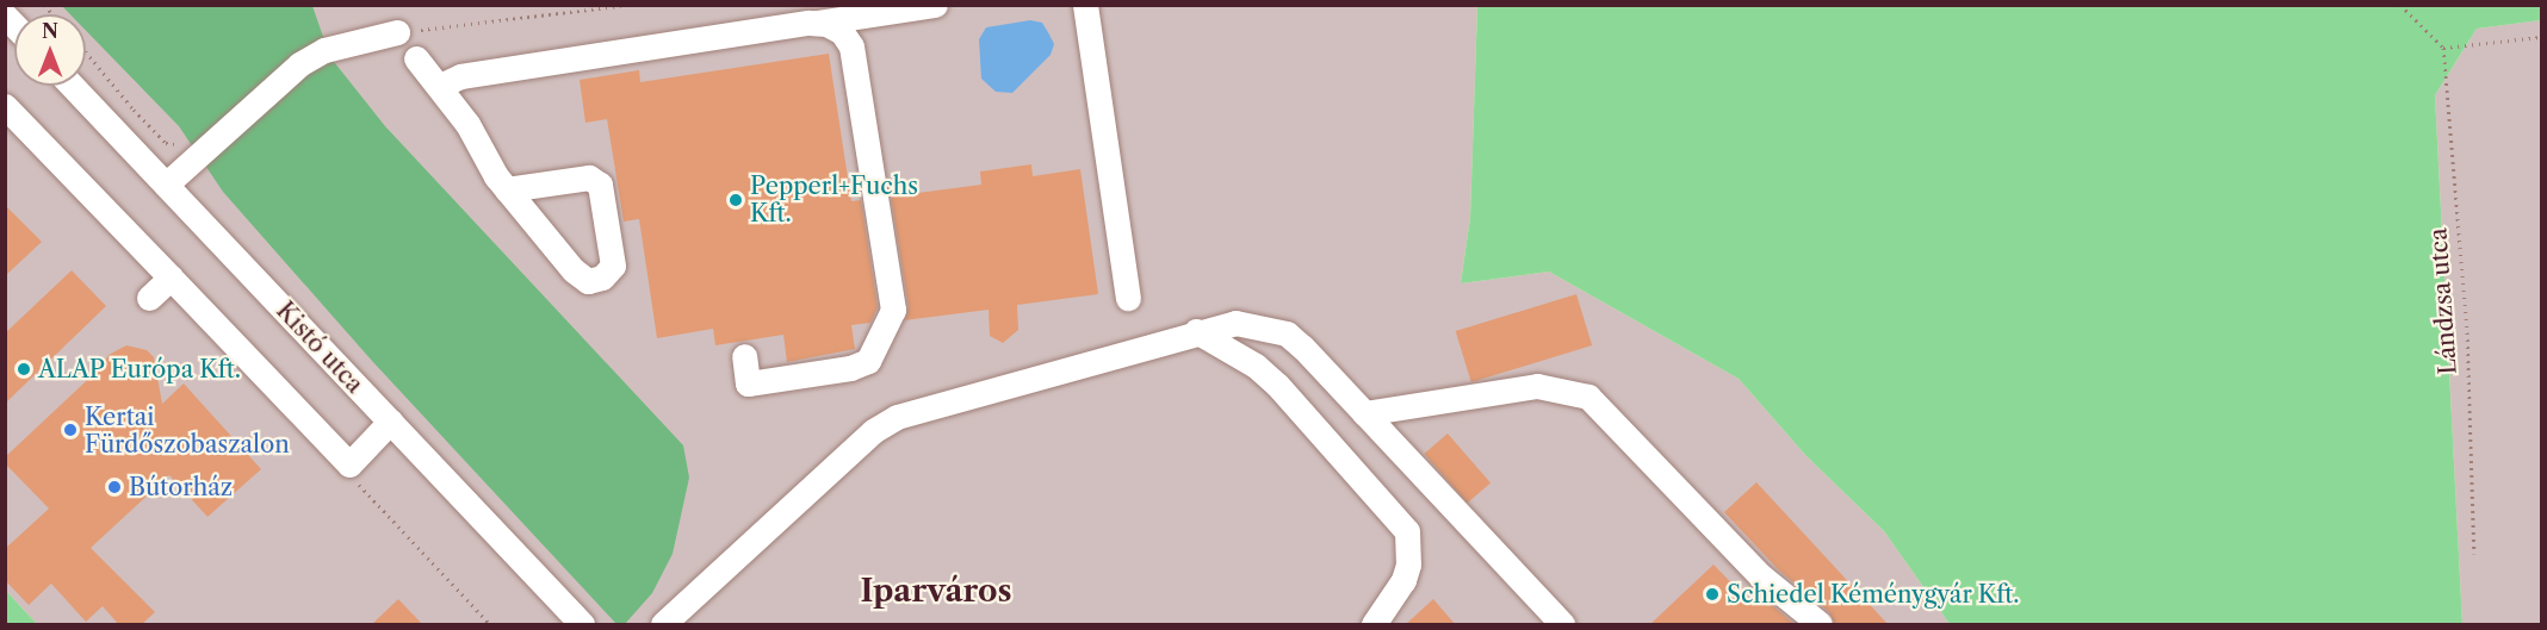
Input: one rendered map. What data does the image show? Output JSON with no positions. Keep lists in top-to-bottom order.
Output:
{
  "streets": {
    "street": ["Kistó utca"],
    "path": ["Lándzsa utca"]
  },
  "districts": ["Iparváros"],
  "places": [
    "Pepperl+Fuchs Kft.",
    "ALAP Európa Kft.",
    "Kertai Fürdőszobaszalon",
    "Bútorház",
    "Schiedel Kéménygyár Kft."
  ],
  "north": "top"
}
